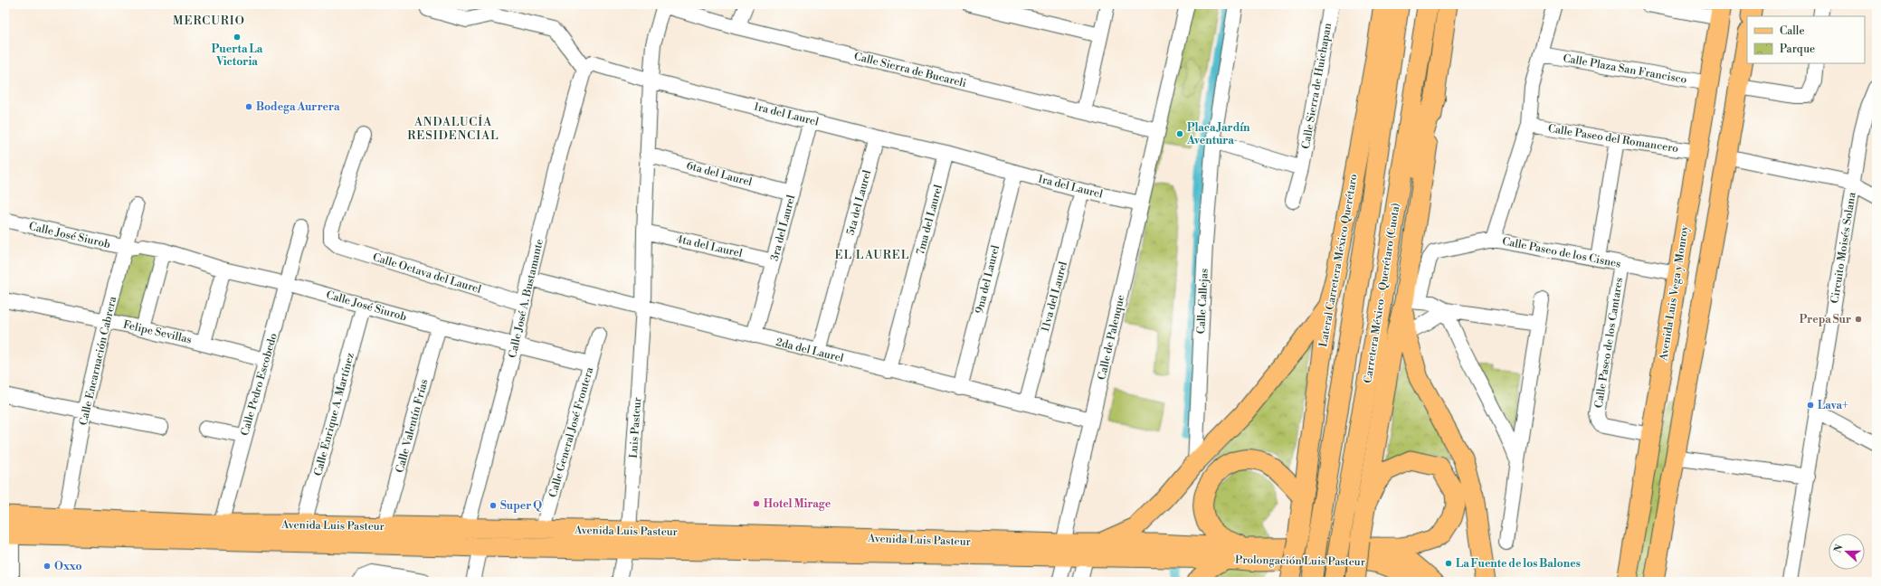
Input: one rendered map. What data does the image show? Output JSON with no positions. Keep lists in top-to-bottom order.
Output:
{
  "streets": {
    "highway": ["Carretera México - Querétaro (Cuota)"],
    "main road": [
      "Lateral Carretera México Querétaro",
      "Avenida Luis Vega y Monroy",
      "Avenida Luis Pasteur",
      "Prolongación Luis Pasteur"
    ],
    "street": [
      "Calle Plaza San Francisco",
      "Calle Sierra de Bucareli",
      "Calle Sierra de Huichapan",
      "1ra del Laurel",
      "Calle Paseo del Romancero",
      "6ta del Laurel",
      "5ta del Laurel",
      "7ma del Laurel",
      "3ra del Laurel",
      "Calle José Siurob",
      "4ta del Laurel",
      "Circuito Moisés Solana",
      "Calle Paseo de los Cisnes",
      "Calle Octava del Laurel",
      "9na del Laurel",
      "11va del Laurel",
      "Calle José A. Bustamante",
      "Calle Callejas",
      "Felipe Sevillas",
      "Calle de Palenque",
      "Calle Paseo de los Cantares",
      "2da del Laurel",
      "Calle Encarnación Cabrera",
      "Calle Pedro Escobedo",
      "Calle Enrique A. Martínez",
      "Calle Valentín Frías",
      "Luis Pasteur",
      "Calle General José Frontera"
    ]
  },
  "crossings": [
    ["Calle Plaza San Francisco", "Avenida Luis Vega y Monroy"],
    ["Calle Sierra de Bucareli", "Calle de Palenque"],
    ["1ra del Laurel", "5ta del Laurel"],
    ["1ra del Laurel", "7ma del Laurel"],
    ["1ra del Laurel", "3ra del Laurel"],
    ["1ra del Laurel", "9na del Laurel"],
    ["1ra del Laurel", "11va del Laurel"],
    ["1ra del Laurel", "Calle José A. Bustamante"],
    ["1ra del Laurel", "Calle de Palenque"],
    ["Calle Paseo del Romancero", "Avenida Luis Vega y Monroy"],
    ["6ta del Laurel", "3ra del Laurel"],
    ["5ta del Laurel", "2da del Laurel"],
    ["7ma del Laurel", "2da del Laurel"],
    ["3ra del Laurel", "4ta del Laurel"],
    ["3ra del Laurel", "2da del Laurel"],
    ["Calle José Siurob", "Calle José A. Bustamante"],
    ["Calle José Siurob", "Calle Encarnación Cabrera"],
    ["Calle José Siurob", "Calle Pedro Escobedo"],
    ["Calle José Siurob", "Calle Enrique A. Martínez"],
    ["Calle José Siurob", "Calle Valentín Frías"],
    ["Calle José Siurob", "Calle General José Frontera"],
    ["Calle Paseo de los Cisnes", "Avenida Luis Vega y Monroy"],
    ["Calle Paseo de los Cisnes", "Calle Paseo de los Cantares"],
    ["Calle Octava del Laurel", "Calle José A. Bustamante"],
    ["9na del Laurel", "2da del Laurel"],
    ["Avenida Luis Vega y Monroy", "Calle Paseo de los Cantares"],
    ["11va del Laurel", "2da del Laurel"],
    ["Calle José A. Bustamante", "2da del Laurel"],
    ["Calle José A. Bustamante", "Avenida Luis Pasteur"],
    ["Felipe Sevillas", "Calle Encarnación Cabrera"],
    ["Felipe Sevillas", "Calle Pedro Escobedo"],
    ["Calle de Palenque", "2da del Laurel"],
    ["Calle de Palenque", "Avenida Luis Pasteur"],
    ["2da del Laurel", "Luis Pasteur"],
    ["Calle Encarnación Cabrera", "Avenida Luis Pasteur"],
    ["Calle Pedro Escobedo", "Avenida Luis Pasteur"],
    ["Calle Enrique A. Martínez", "Avenida Luis Pasteur"],
    ["Calle Valentín Frías", "Avenida Luis Pasteur"],
    ["Luis Pasteur", "Avenida Luis Pasteur"],
    ["Calle General José Frontera", "Avenida Luis Pasteur"],
    ["Avenida Luis Pasteur", "Prolongación Luis Pasteur"]
  ],
  "districts": ["MERCURIO", "ANDALUCÍA RESIDENCIAL", "EL LAUREL"],
  "places": [
    "Puerta La Victoria",
    "Bodega Aurrera",
    "Placa Jardín Aventura",
    "Prepa Sur",
    "Lava+",
    "Hotel Mirage",
    "Super Q",
    "La Fuente de los Balones",
    "Oxxo"
  ],
  "legend": ["Calle", "Parque"],
  "north": "left"
}
